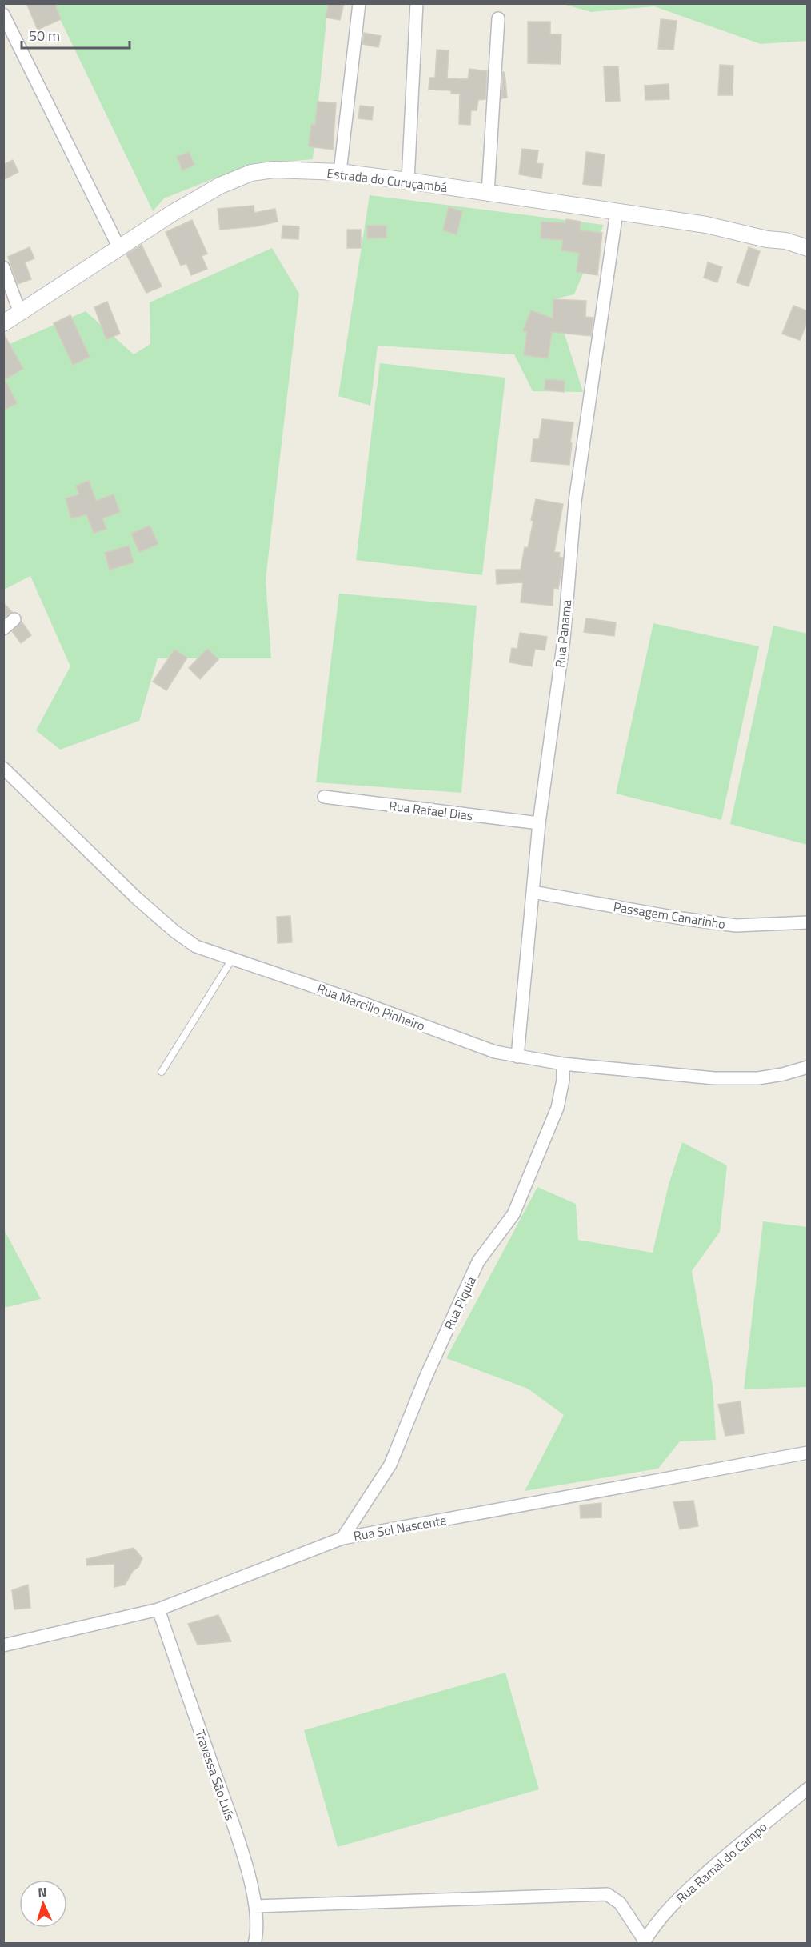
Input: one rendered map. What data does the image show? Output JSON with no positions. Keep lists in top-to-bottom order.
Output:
{
  "streets": {
    "street": [
      "Estrada do Curuçambá",
      "Rua Panama",
      "Rua Rafael Dias",
      "Passagem Canarinho",
      "Rua Marcilio Pinheiro",
      "Rua Piquia",
      "Rua Sol Nascente",
      "Travessa São Luís",
      "Rua Ramal do Campo"
    ]
  },
  "crossings": [
    ["Estrada do Curuçambá", "Rua Panama"],
    ["Rua Panama", "Rua Rafael Dias"],
    ["Rua Panama", "Passagem Canarinho"],
    ["Rua Panama", "Rua Marcilio Pinheiro"],
    ["Rua Marcilio Pinheiro", "Rua Piquia"],
    ["Rua Piquia", "Rua Sol Nascente"],
    ["Rua Sol Nascente", "Travessa São Luís"]
  ],
  "scale_bar": "50 m",
  "north": "top"
}
